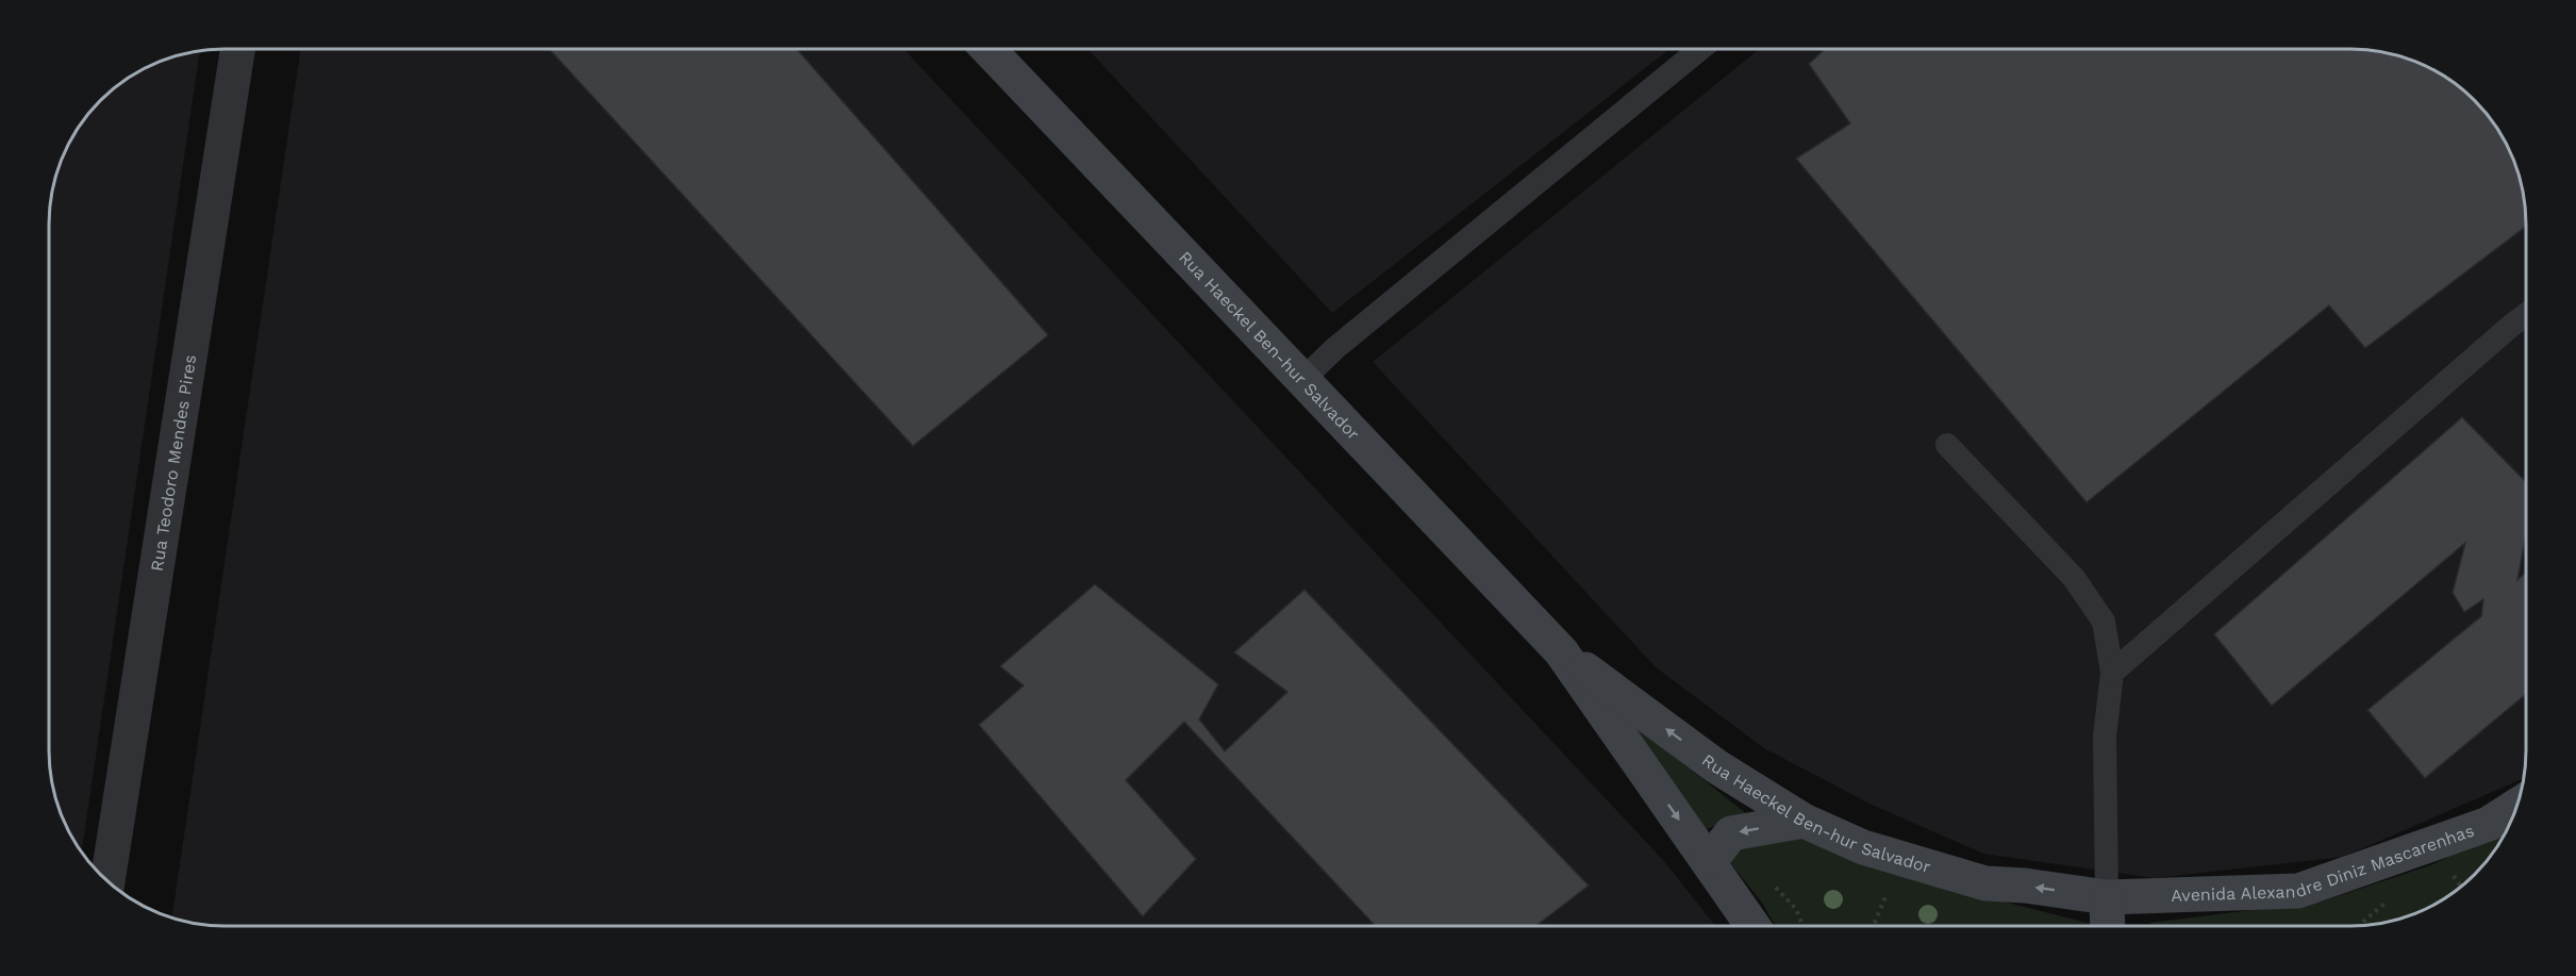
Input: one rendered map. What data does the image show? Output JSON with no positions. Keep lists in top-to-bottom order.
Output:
{
  "streets": {
    "street": ["Rua Haeckel Ben-hur Salvador", "Rua Teodoro Mendes Pires", "Avenida Alexandre Diniz Mascarenhas"]
  },
  "crossings": [
    ["Rua Haeckel Ben-hur Salvador", "Avenida Alexandre Diniz Mascarenhas"]
  ]
}
